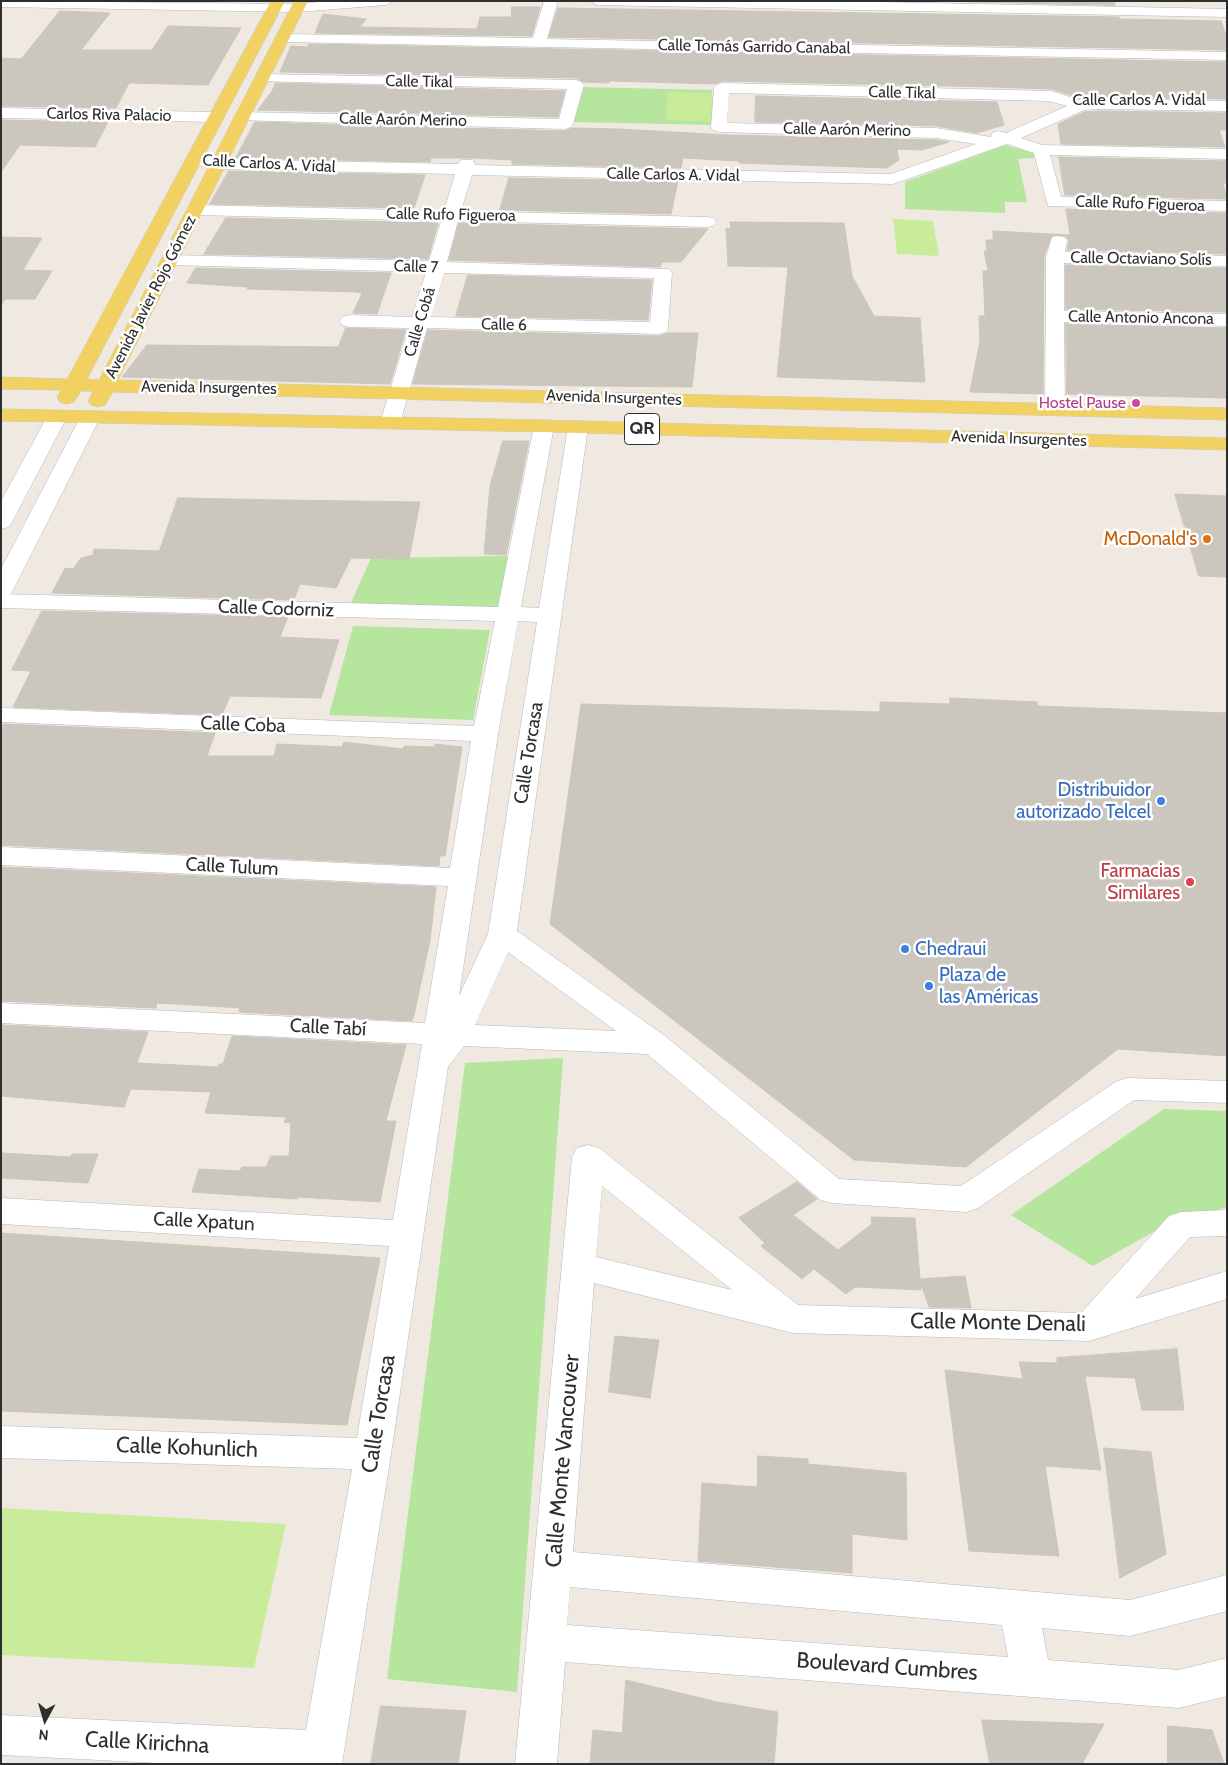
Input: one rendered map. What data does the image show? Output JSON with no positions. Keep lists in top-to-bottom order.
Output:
{
  "streets": {
    "main road": ["Avenida Javier Rojo Gómez", "Avenida Insurgentes", "QR"],
    "street": [
      "Calle Tomás Garrido Canabal",
      "Calle Tikal",
      "Calle Carlos A. Vidal",
      "Carlos Riva Palacio",
      "Calle Aarón Merino",
      "Calle Rufo Figueroa",
      "Calle Octaviano Solís",
      "Calle 7",
      "Calle Antonio Ancona",
      "Calle Cobá",
      "Calle 6",
      "Calle Codorniz",
      "Calle Coba",
      "Calle Torcasa",
      "Calle Tulum",
      "Calle Tabí",
      "Calle Xpatun",
      "Calle Monte Denali",
      "Calle Kohunlich",
      "Calle Monte Vancouver",
      "Boulevard Cumbres",
      "Calle Kirichna"
    ]
  },
  "crossings": [
    ["Calle Tomás Garrido Canabal", "Avenida Javier Rojo Gómez"],
    ["Calle Tikal", "Calle Carlos A. Vidal"],
    ["Calle Tikal", "Calle Aarón Merino"],
    ["Calle Tikal", "Avenida Javier Rojo Gómez"],
    ["Calle Carlos A. Vidal", "Calle Aarón Merino"],
    ["Calle Carlos A. Vidal", "Avenida Javier Rojo Gómez"],
    ["Calle Carlos A. Vidal", "Calle Cobá"],
    ["Carlos Riva Palacio", "Avenida Javier Rojo Gómez"],
    ["Calle Aarón Merino", "Calle Rufo Figueroa"],
    ["Calle Aarón Merino", "Avenida Javier Rojo Gómez"],
    ["Calle Rufo Figueroa", "Avenida Javier Rojo Gómez"],
    ["Calle Rufo Figueroa", "Calle Cobá"],
    ["Calle 7", "Avenida Javier Rojo Gómez"],
    ["Calle 7", "Calle Cobá"],
    ["Calle 7", "Calle 6"],
    ["Avenida Javier Rojo Gómez", "Avenida Insurgentes"],
    ["Calle Cobá", "Calle 6"],
    ["Calle Cobá", "Avenida Insurgentes"],
    ["Avenida Insurgentes", "Calle Torcasa"],
    ["Calle Codorniz", "Calle Torcasa"],
    ["Calle Coba", "Calle Torcasa"],
    ["Calle Torcasa", "Calle Tulum"],
    ["Calle Torcasa", "Calle Tabí"],
    ["Calle Torcasa", "Calle Xpatun"],
    ["Calle Torcasa", "Calle Kohunlich"],
    ["Calle Torcasa", "Calle Kirichna"],
    ["Calle Monte Denali", "Calle Monte Vancouver"],
    ["Calle Monte Vancouver", "Boulevard Cumbres"]
  ],
  "places": [
    "Hostel Pause",
    "McDonald's",
    "Distribuidor autorizado Telcel",
    "Farmacias Similares",
    "Chedraui",
    "Plaza de las Américas"
  ],
  "north": "bottom"
}
